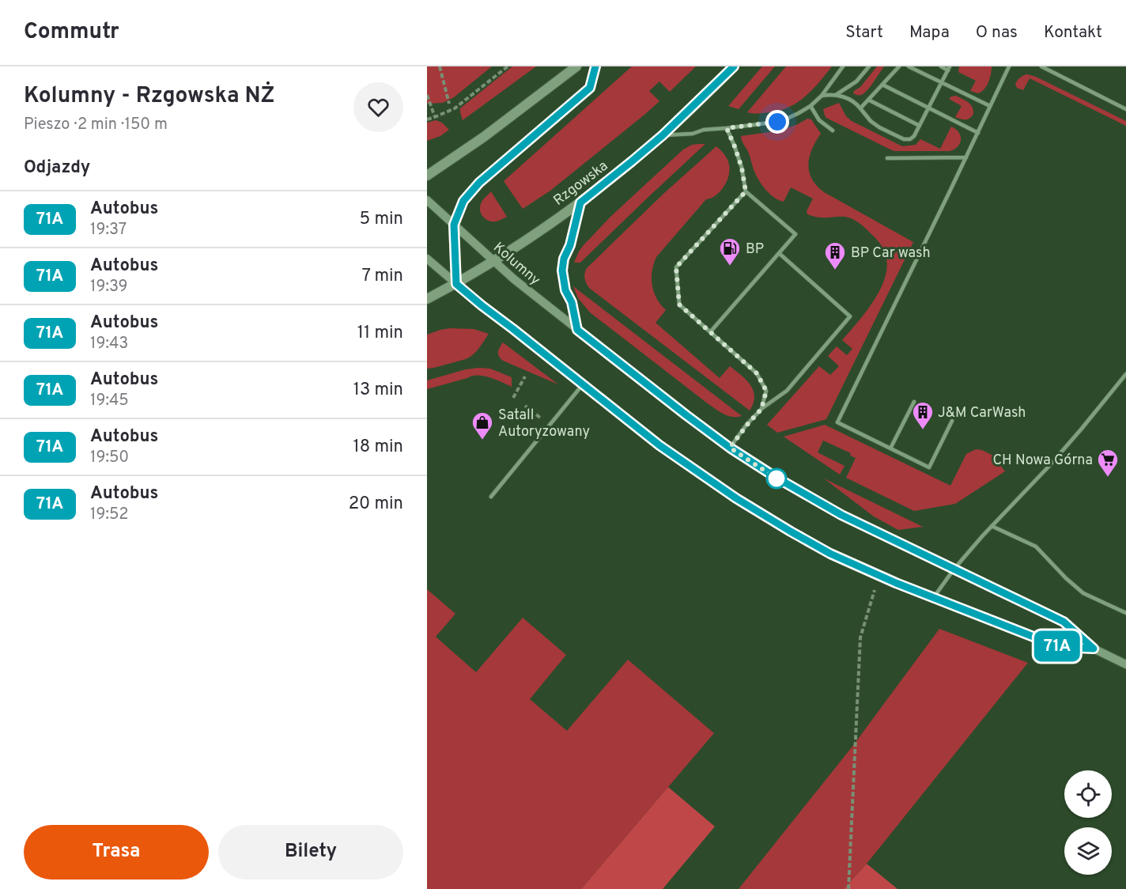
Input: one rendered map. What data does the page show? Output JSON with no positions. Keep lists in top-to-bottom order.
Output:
{
  "streets": {
    "main road": ["Rzgowska"],
    "street": ["Kolumny"]
  },
  "crossings": [
    ["Rzgowska", "Kolumny"]
  ],
  "places": {
    "fuel station": ["BP"],
    "building": ["BP Car wash", "J&M CarWash"],
    "shop": ["Satall Autoryzowany"],
    "supermarket": ["CH Nowa Górna"]
  },
  "lines": ["bus line 71A"],
  "page": {
    "header": "Commutr",
    "nav": [
      "Start",
      "Mapa",
      "O nas",
      "Kontakt"
    ],
    "heading": [
      ["Kolumny - Rzgowska NŻ", "Pieszo · 2 min · 150 m"],
      "Odjazdy"
    ],
    "on_map": "71A",
    "list": [
      {
        "mark": "71A",
        "name": "Autobus",
        "note": "19:37",
        "value": "5 min"
      },
      {
        "mark": "71A",
        "name": "Autobus",
        "note": "19:39",
        "value": "7 min"
      },
      {
        "mark": "71A",
        "name": "Autobus",
        "note": "19:43",
        "value": "11 min"
      },
      {
        "mark": "71A",
        "name": "Autobus",
        "note": "19:45",
        "value": "13 min"
      },
      {
        "mark": "71A",
        "name": "Autobus",
        "note": "19:50",
        "value": "18 min"
      },
      {
        "mark": "71A",
        "name": "Autobus",
        "note": "19:52",
        "value": "20 min"
      }
    ],
    "buttons": ["Trasa", "Bilety"]
  }
}
